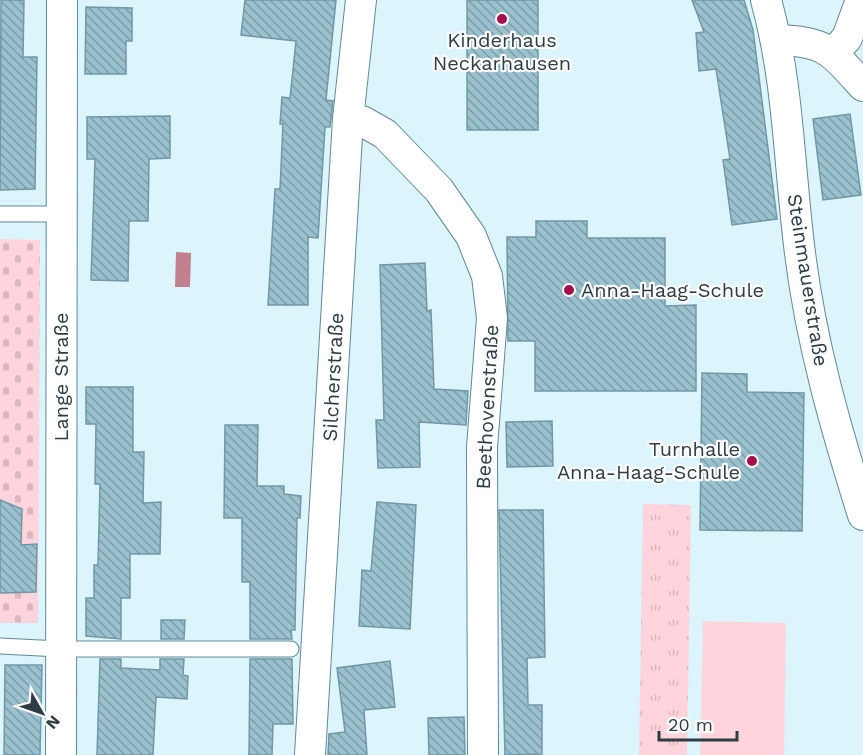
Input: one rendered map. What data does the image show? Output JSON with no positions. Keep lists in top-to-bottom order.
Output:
{
  "streets": {
    "street": [
      "Steinmauerstraße",
      "Lange Straße",
      "Silcherstraße",
      "Beethovenstraße"
    ]
  },
  "crossings": [
    ["Silcherstraße", "Beethovenstraße"]
  ],
  "places": ["Kinderhaus Neckarhausen", "Anna-Haag-Schule", "Turnhalle Anna-Haag-Schule"],
  "scale_bar": "20 m",
  "north": "bottom right"
}
